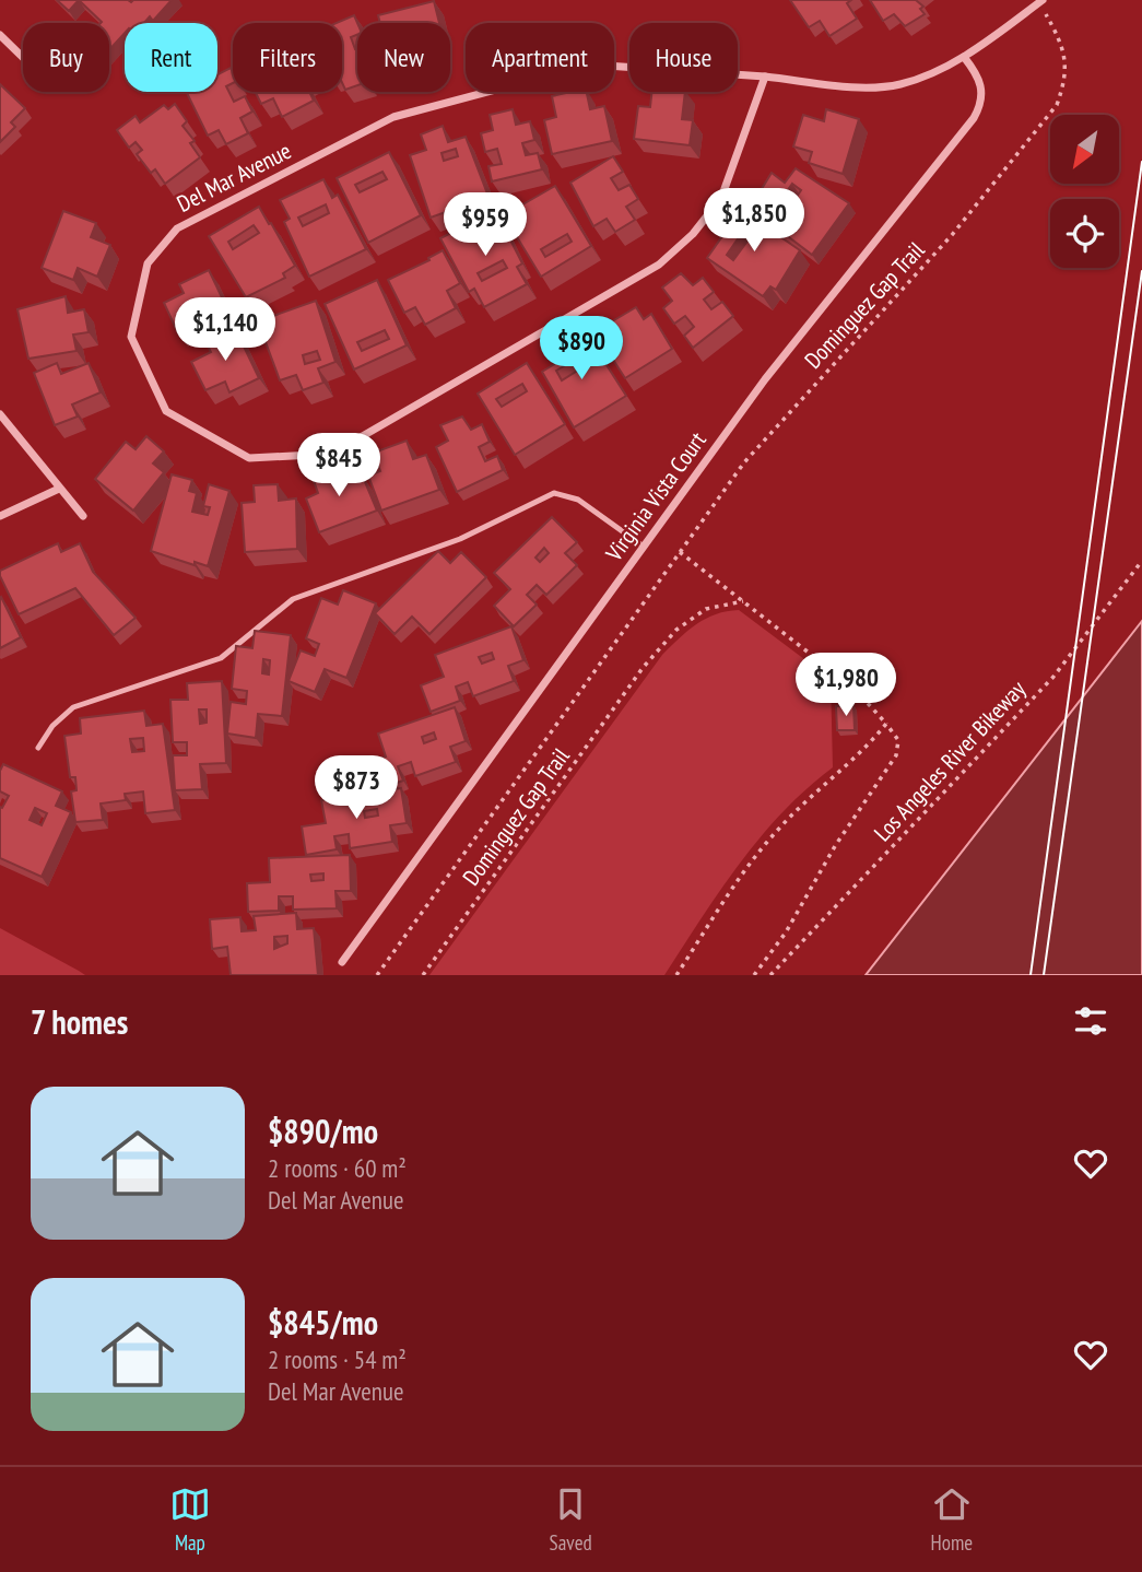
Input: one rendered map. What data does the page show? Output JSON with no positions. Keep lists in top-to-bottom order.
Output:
{
  "streets": {
    "street": ["Del Mar Avenue", "Virginia Vista Court"],
    "path": ["Dominguez Gap Trail", "Los Angeles River Bikeway"]
  },
  "crossings": [
    ["Del Mar Avenue", "Dominguez Gap Trail"],
    ["Del Mar Avenue", "Virginia Vista Court"]
  ],
  "north": "bottom left",
  "page": {
    "chip": [
      "Buy",
      "Rent",
      "Filters",
      "New",
      "Apartment",
      "House"
    ],
    "price": [
      "$1,850",
      "$959",
      "$1,140",
      "$890",
      "$845",
      "$1,980",
      "$873"
    ],
    "heading": "7 homes",
    "list": [
      {
        "name": "$890/mo",
        "note": "2 rooms · 60 m² · Del Mar Avenue"
      },
      {
        "name": "$845/mo",
        "note": "2 rooms · 54 m² · Del Mar Avenue"
      }
    ],
    "tabs": ["Map", "Saved", "Home"]
  }
}
